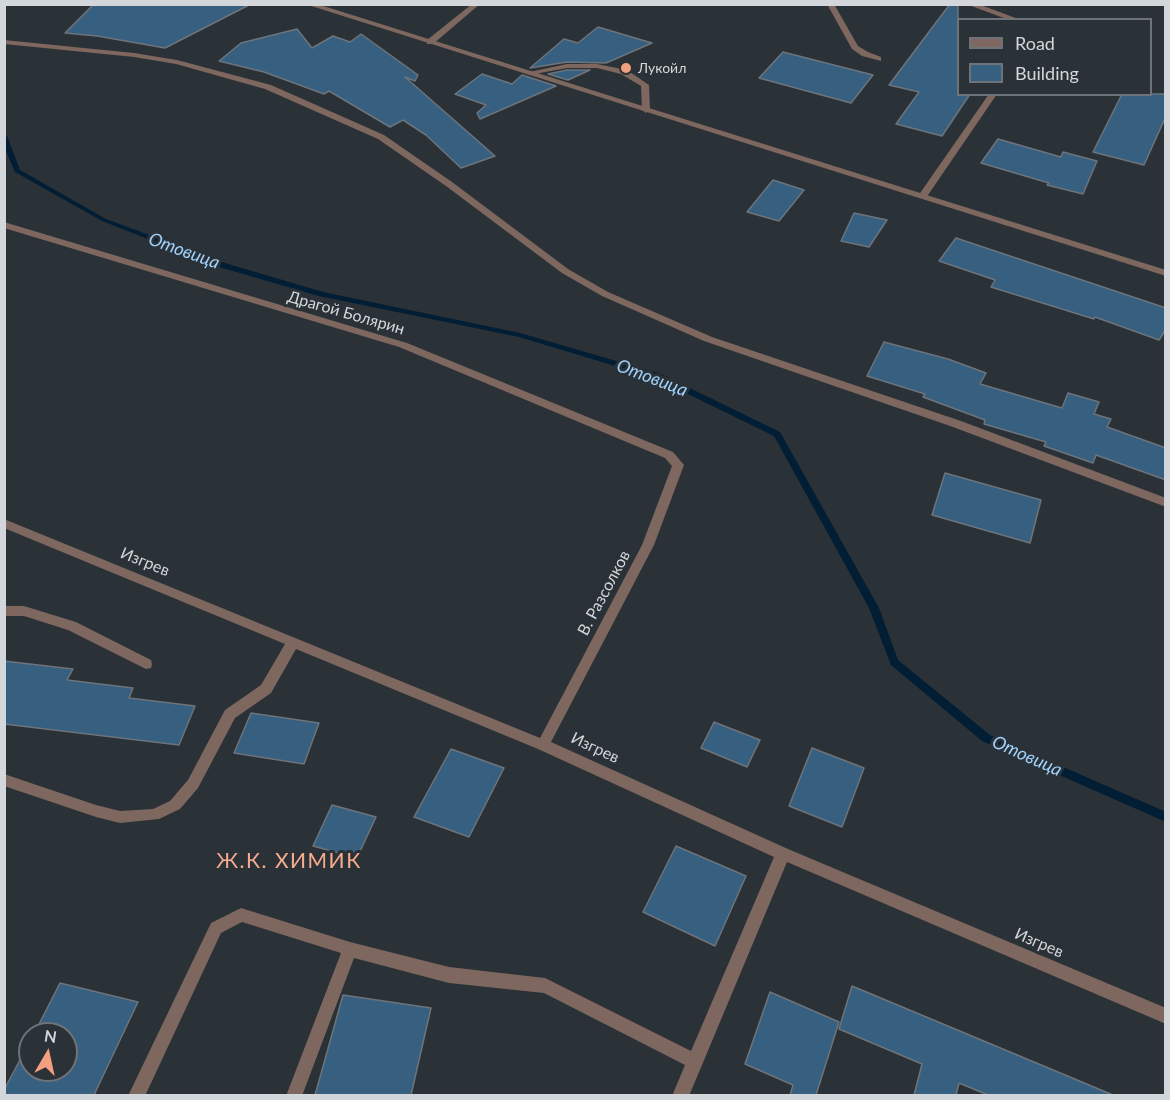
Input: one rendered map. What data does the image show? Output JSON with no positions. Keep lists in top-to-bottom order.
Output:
{
  "streets": {
    "street": ["Драгой Болярин", "Изгрев", "В. Разсолков"]
  },
  "crossings": [
    ["Драгой Болярин", "В. Разсолков"],
    ["Изгрев", "В. Разсолков"]
  ],
  "districts": ["Ж.К. ХИМИК"],
  "water": ["Отовица"],
  "places": ["Лукойл"],
  "legend": ["Road", "Building"],
  "north": "top"
}
